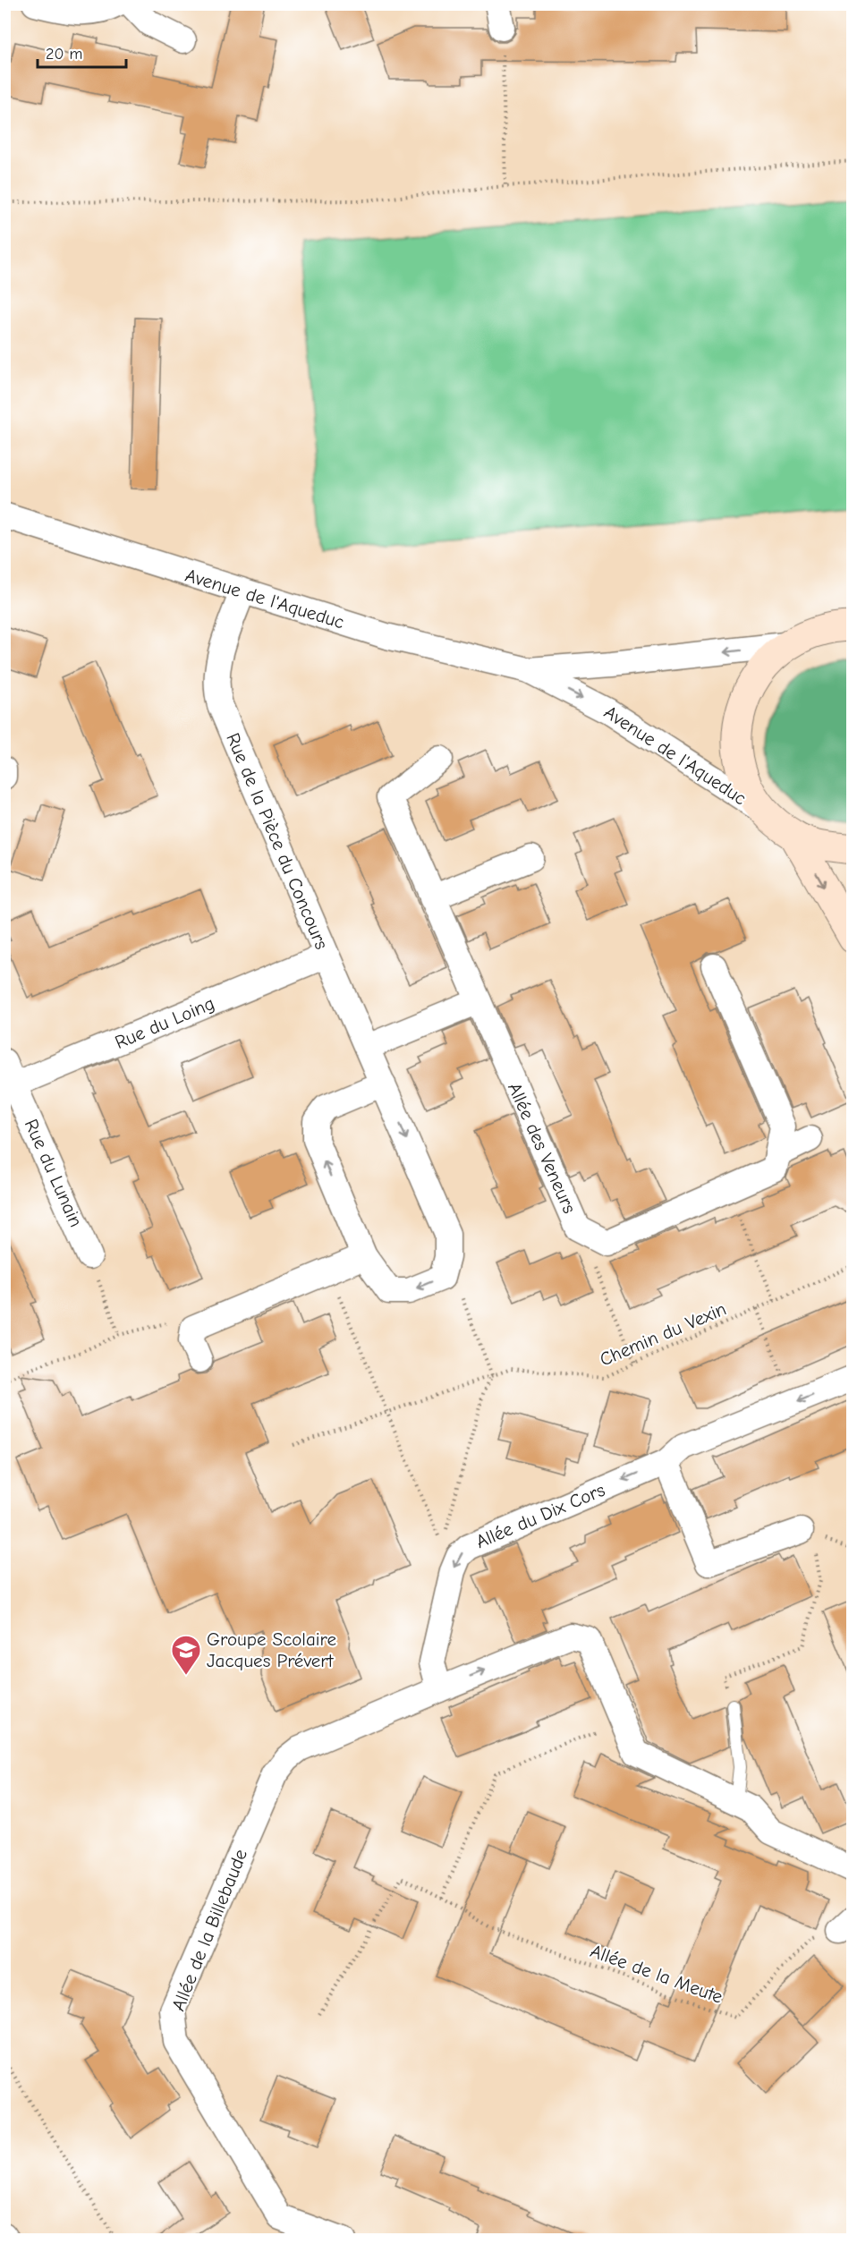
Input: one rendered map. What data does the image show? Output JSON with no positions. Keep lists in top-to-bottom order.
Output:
{
  "streets": {
    "street": [
      "Avenue de l'Aqueduc",
      "Rue de la Pièce du Concours",
      "Rue du Loing",
      "Allée des Veneurs",
      "Rue du Lunain",
      "Allée du Dix Cors",
      "Allée de la Billebaude"
    ],
    "path": ["Chemin du Vexin", "Allée de la Meute"]
  },
  "crossings": [
    ["Avenue de l'Aqueduc", "Rue de la Pièce du Concours"],
    ["Rue de la Pièce du Concours", "Rue du Loing"],
    ["Rue du Loing", "Rue du Lunain"],
    ["Allée du Dix Cors", "Allée de la Billebaude"]
  ],
  "one_way": ["Allée du Dix Cors"],
  "places": {
    "school or university": ["Groupe Scolaire Jacques Prévert"]
  },
  "scale_bar": "20 m"
}
